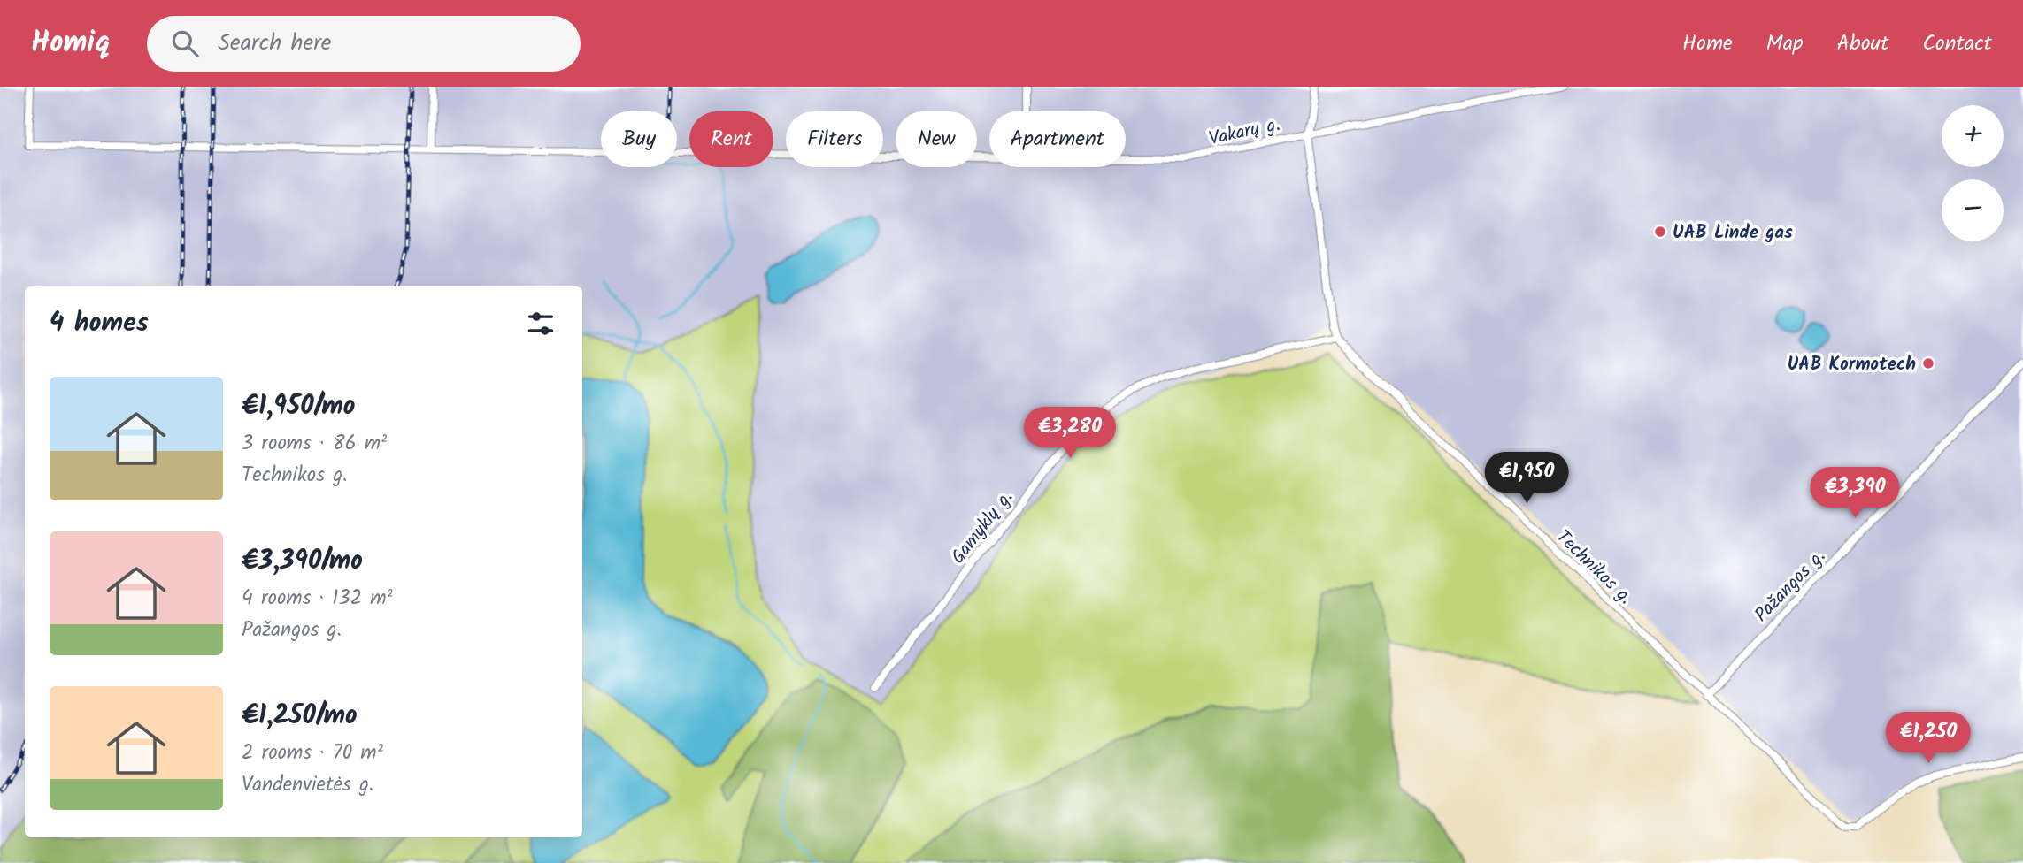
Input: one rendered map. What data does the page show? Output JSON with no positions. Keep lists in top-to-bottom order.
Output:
{
  "streets": {
    "street": [
      "Vakarų g.",
      "Gamyklų g.",
      "Technikos g.",
      "Pažangos g."
    ]
  },
  "crossings": [
    ["Gamyklų g.", "Technikos g."],
    ["Technikos g.", "Pažangos g."]
  ],
  "places": ["UAB Linde gas", "UAB Kormotech"],
  "page": {
    "header": "Homiq",
    "search": "Search here",
    "nav": [
      "Home",
      "Map",
      "About",
      "Contact"
    ],
    "map_buttons": ["+", "−"],
    "chip": [
      "Buy",
      "Rent",
      "Filters",
      "New",
      "Apartment"
    ],
    "heading": "4 homes",
    "list": [
      {
        "name": "€1,950/mo",
        "note": "3 rooms · 86 m² · Technikos g."
      },
      {
        "name": "€3,390/mo",
        "note": "4 rooms · 132 m² · Pažangos g."
      },
      {
        "name": "€1,250/mo",
        "note": "2 rooms · 70 m² · Vandenvietės g."
      }
    ],
    "price": [
      "€3,280",
      "€1,950",
      "€3,390",
      "€1,250"
    ]
  }
}
